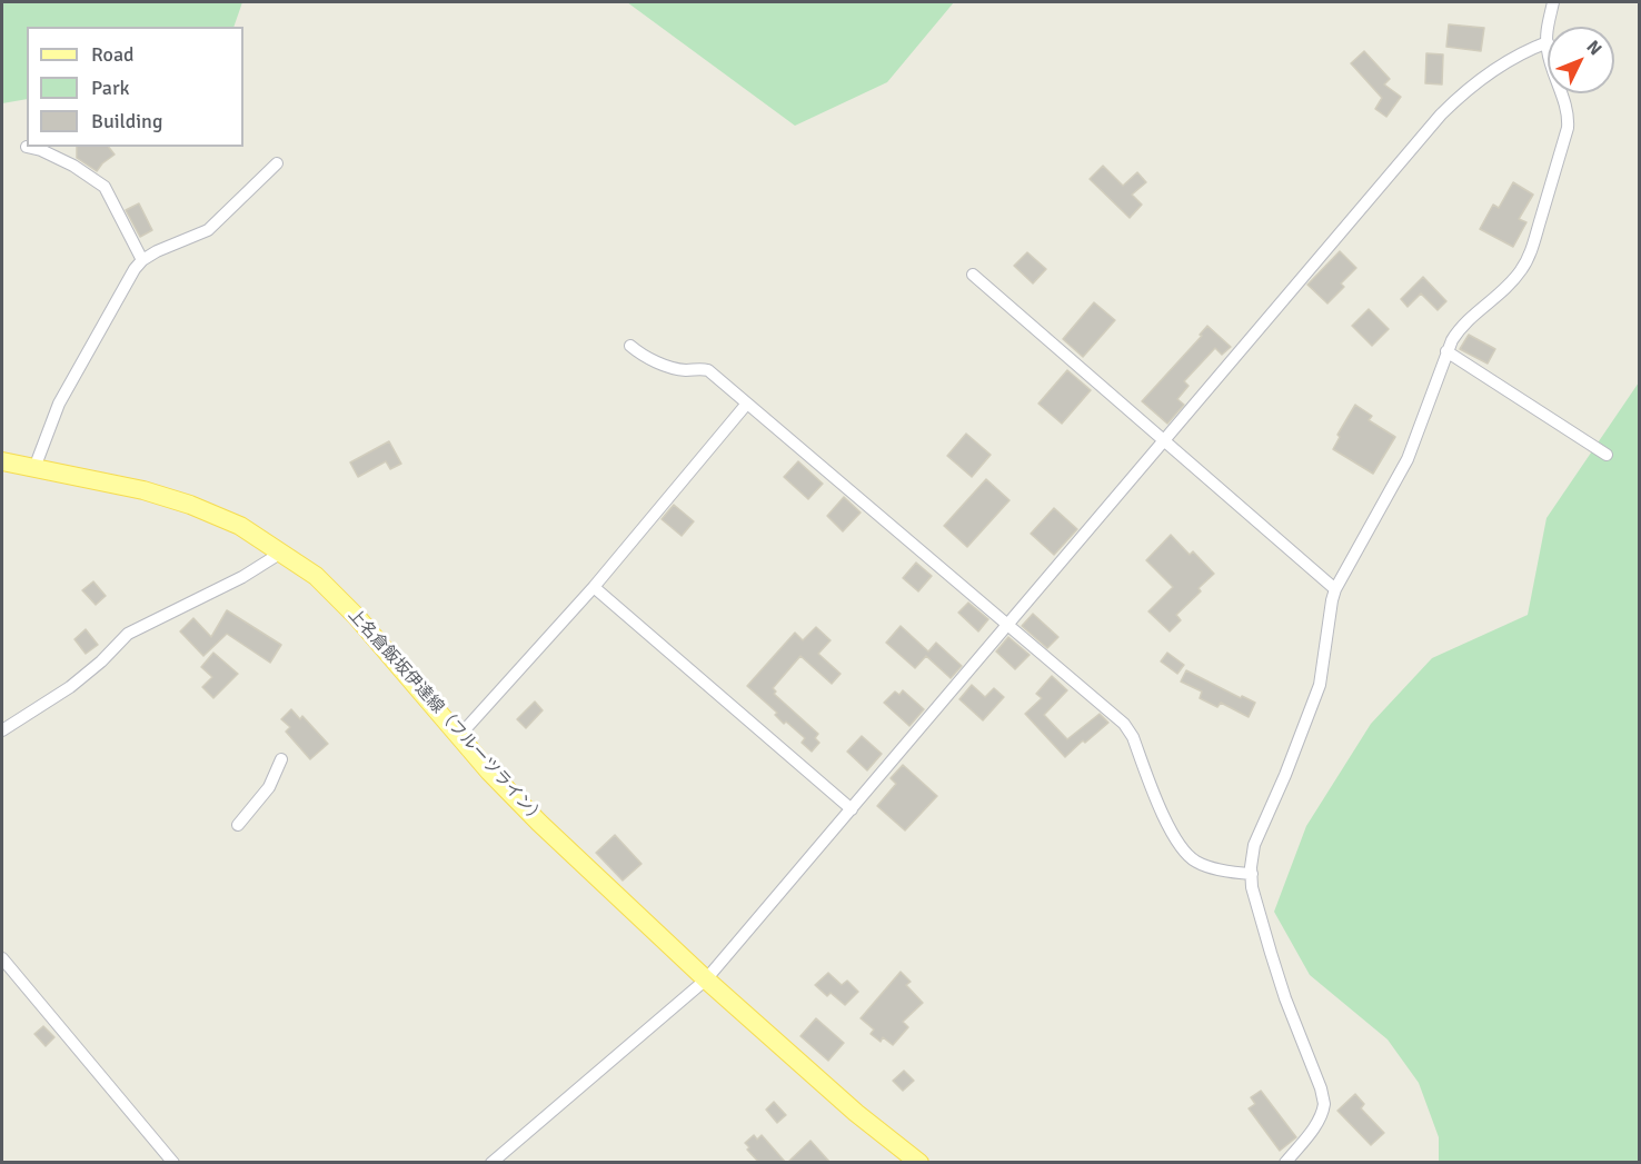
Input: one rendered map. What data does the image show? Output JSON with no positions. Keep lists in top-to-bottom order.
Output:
{
  "streets": {
    "main road": ["上名倉飯坂伊達線（フルーツライン）"]
  },
  "legend": ["Road", "Park", "Building"],
  "north": "top right"
}
